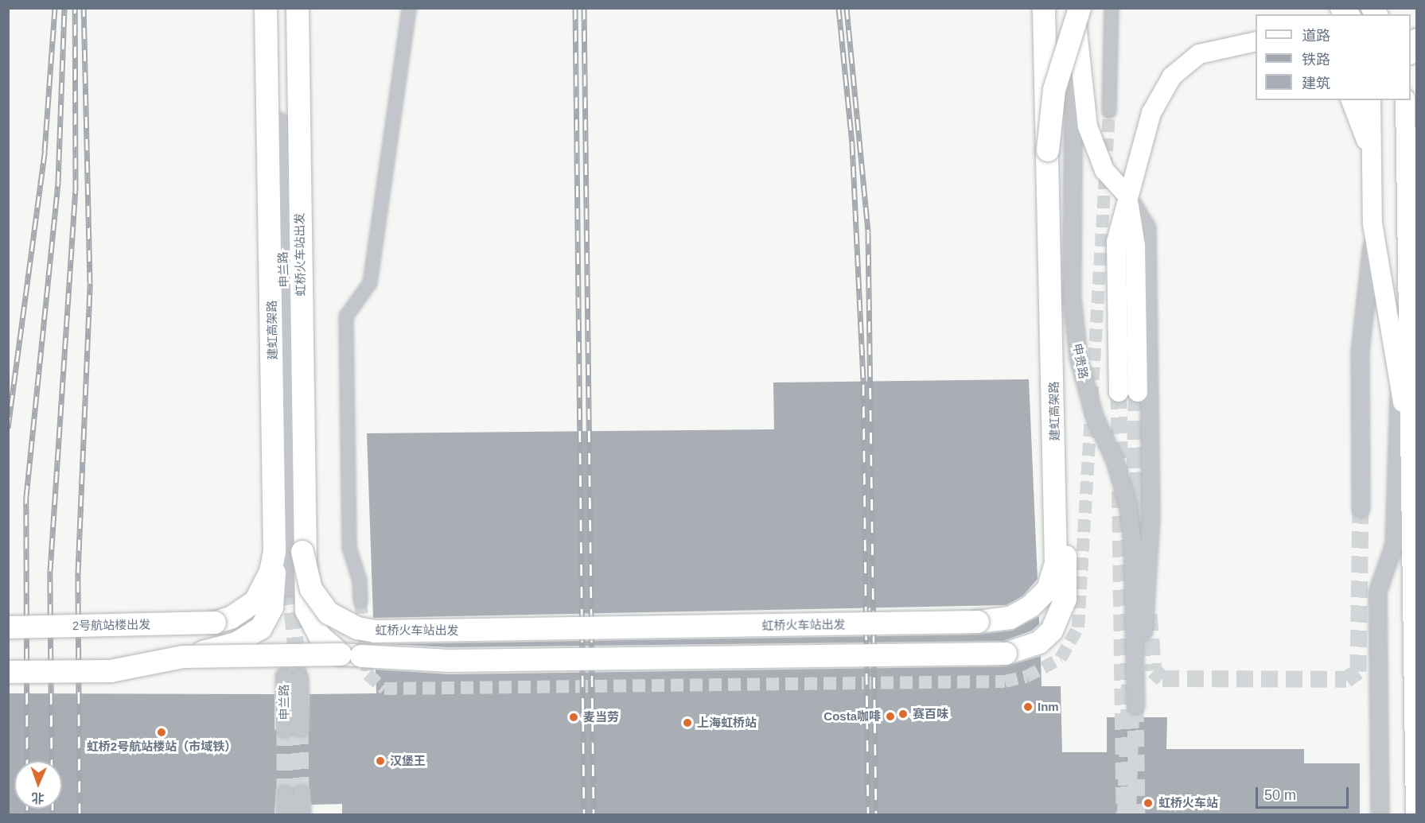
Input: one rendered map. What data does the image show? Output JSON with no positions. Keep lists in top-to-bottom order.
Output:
{
  "streets": {
    "highway": ["虹桥火车站出发", "建虹高架路", "2号航站楼出发"],
    "main road": ["申贵路"],
    "street": ["申兰路"]
  },
  "crossings": [
    ["虹桥火车站出发", "建虹高架路"],
    ["建虹高架路", "2号航站楼出发"]
  ],
  "places": [
    "Inm",
    "赛百味",
    "Costa咖啡",
    "麦当劳",
    "上海虹桥站",
    "虹桥2号航站楼站（市域铁）",
    "汉堡王",
    "虹桥火车站"
  ],
  "legend": ["道路", "铁路", "建筑"],
  "scale_bar": "50 m",
  "north": "bottom"
}
